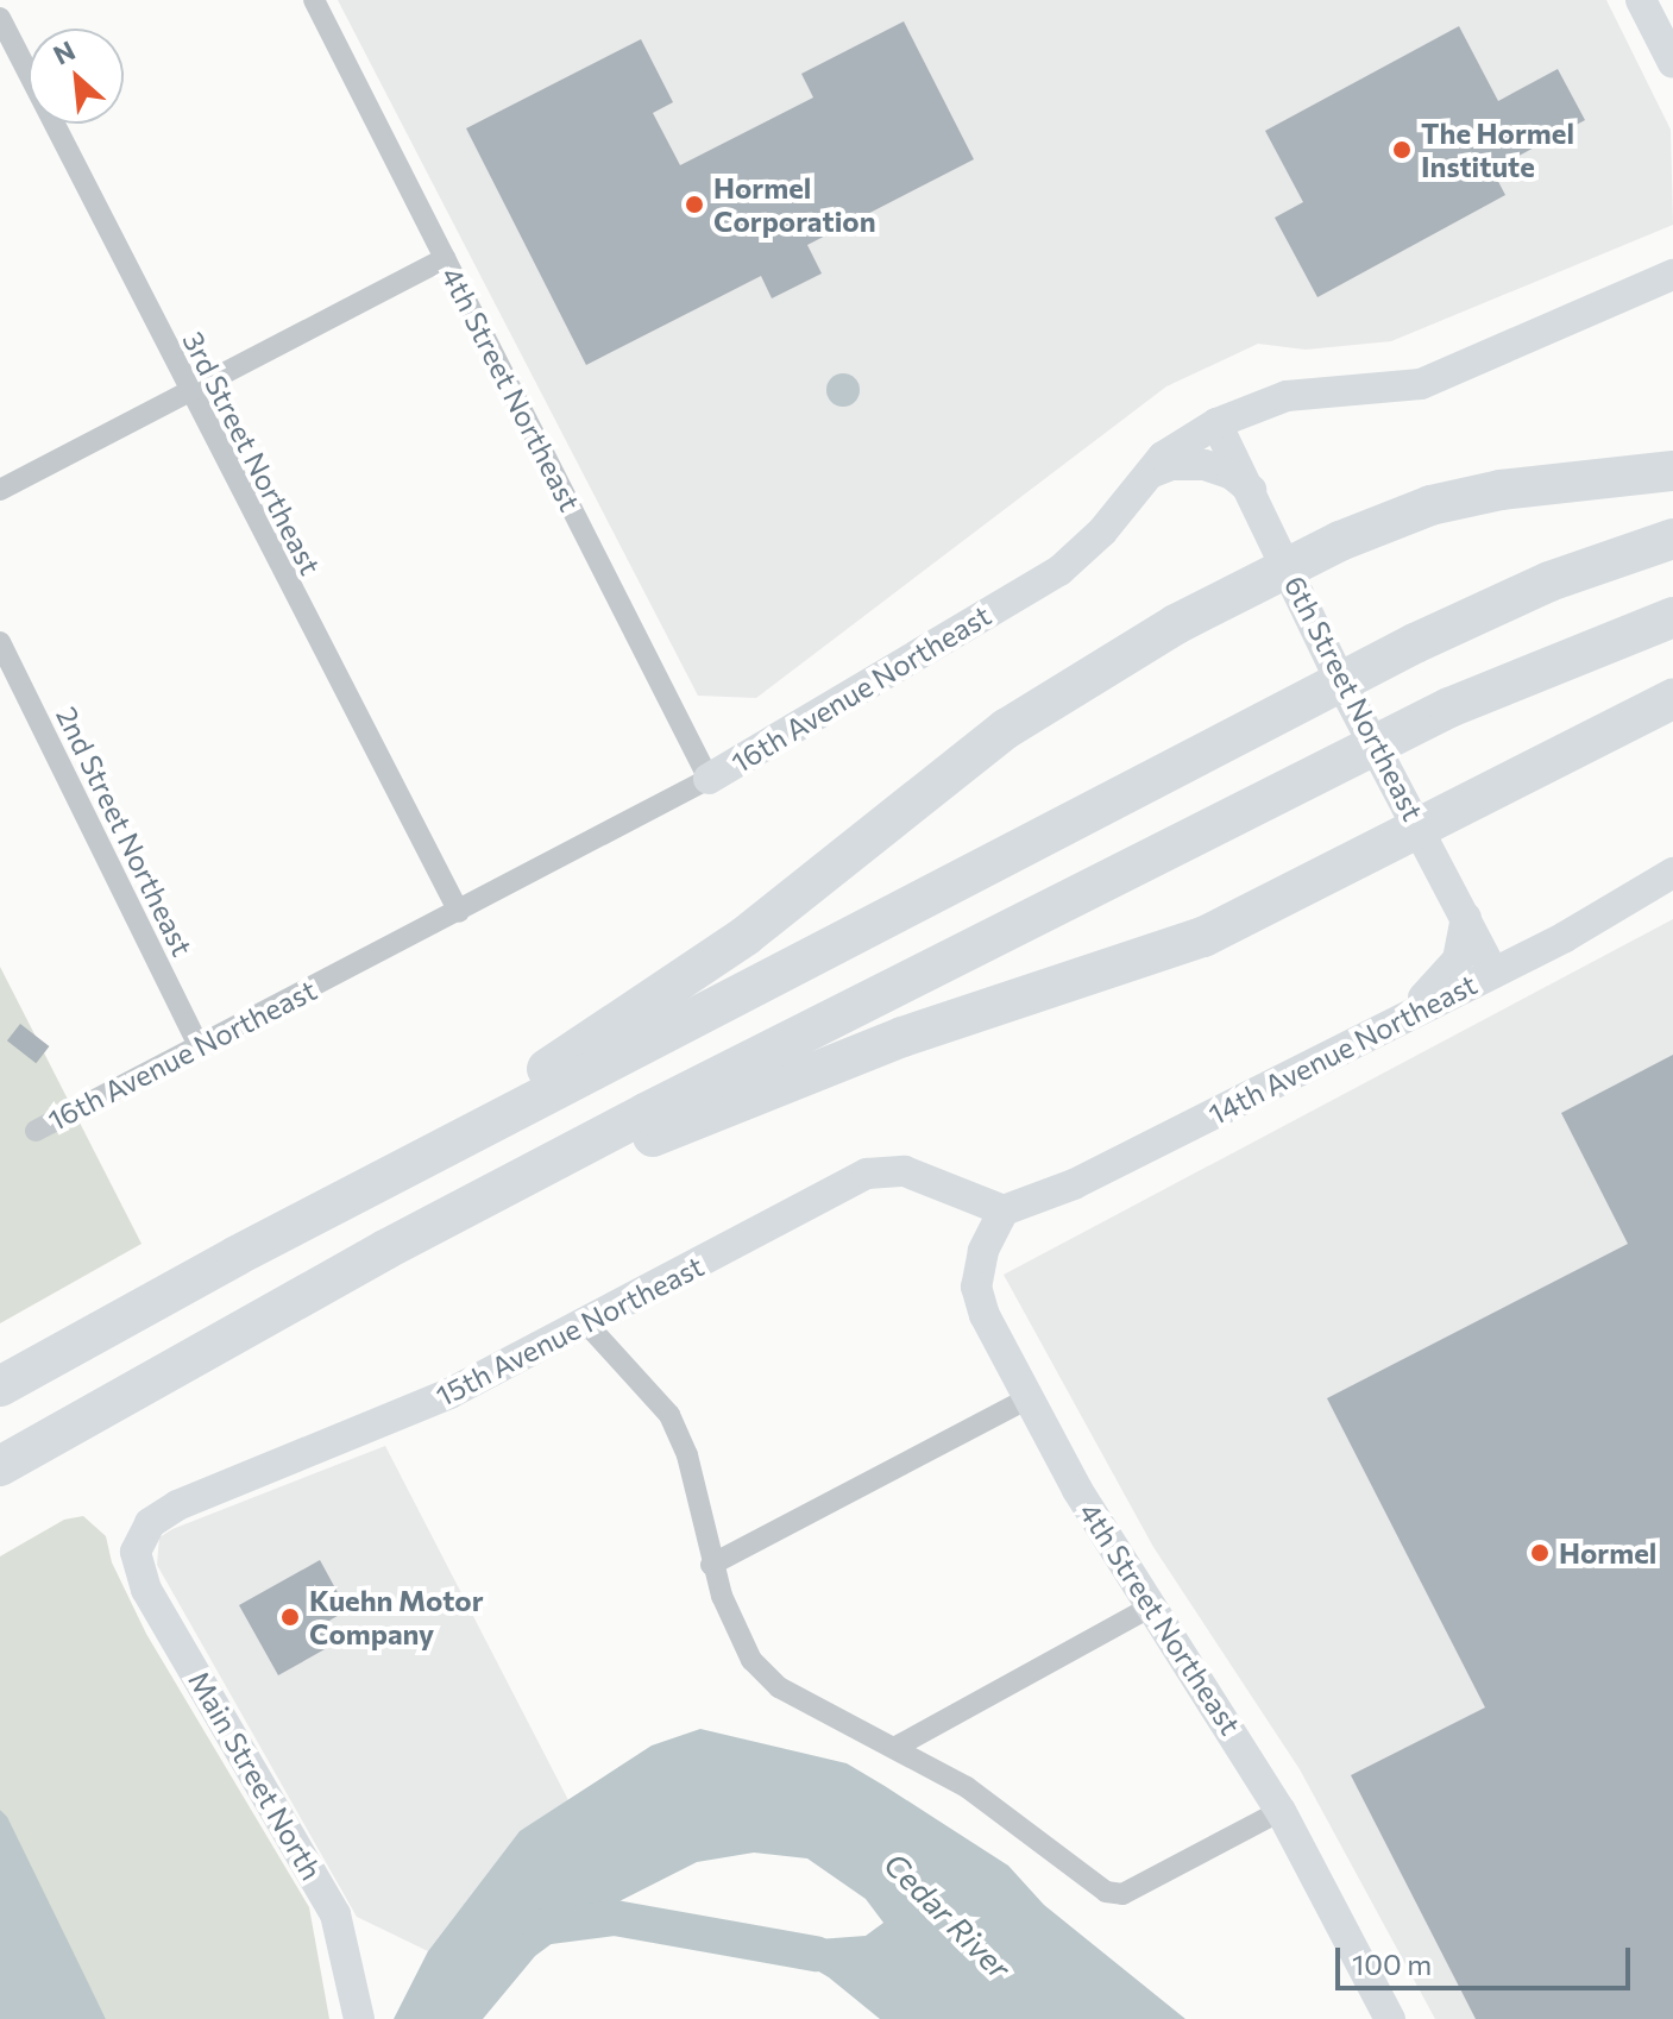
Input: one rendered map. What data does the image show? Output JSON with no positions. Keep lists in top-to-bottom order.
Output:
{
  "streets": {
    "street": [
      "4th Street Northeast",
      "3rd Street Northeast",
      "16th Avenue Northeast",
      "6th Street Northeast",
      "2nd Street Northeast",
      "14th Avenue Northeast",
      "15th Avenue Northeast",
      "Main Street North"
    ]
  },
  "crossings": [
    ["4th Street Northeast", "16th Avenue Northeast"],
    ["4th Street Northeast", "14th Avenue Northeast"],
    ["4th Street Northeast", "15th Avenue Northeast"],
    ["3rd Street Northeast", "16th Avenue Northeast"],
    ["16th Avenue Northeast", "6th Street Northeast"],
    ["16th Avenue Northeast", "2nd Street Northeast"],
    ["6th Street Northeast", "14th Avenue Northeast"],
    ["14th Avenue Northeast", "15th Avenue Northeast"],
    ["15th Avenue Northeast", "Main Street North"]
  ],
  "water": ["Cedar River"],
  "places": [
    "The Hormel Institute",
    "Hormel Corporation",
    "Hormel",
    "Kuehn Motor Company"
  ],
  "scale_bar": "100 m",
  "north": "top left"
}
